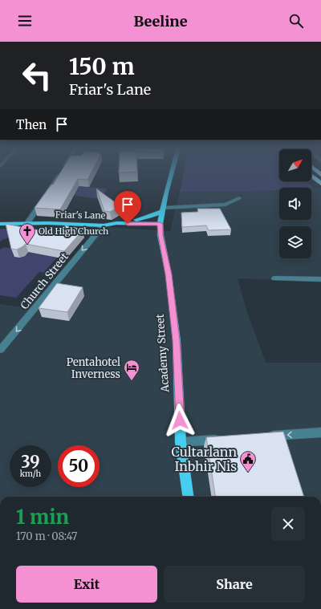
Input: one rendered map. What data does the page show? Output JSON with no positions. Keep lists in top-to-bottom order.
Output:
{
  "streets": {
    "main road": ["Friar's Lane", "Academy Street"],
    "street": ["Church Street"]
  },
  "crossings": [
    ["Friar's Lane", "Church Street"],
    ["Friar's Lane", "Academy Street"]
  ],
  "one_way": ["Church Street"],
  "places": {
    "church": ["Old High Church"],
    "hotel": ["Pentahotel Inverness"],
    "public building": ["Cultarlann Inbhir Nis"]
  },
  "north": "top right",
  "page": {
    "header": "Beeline",
    "turn": ["150 m", "Friar's Lane"],
    "then": "Then",
    "speed": "39 km/h",
    "limit": "50",
    "heading": ["1 min", "170 m · 08:47"],
    "buttons": ["Exit", "Share"]
  }
}
